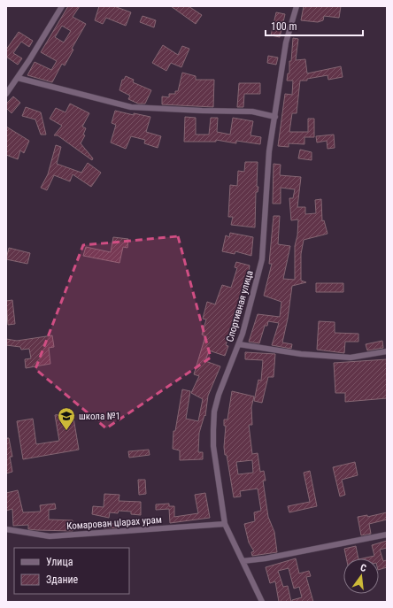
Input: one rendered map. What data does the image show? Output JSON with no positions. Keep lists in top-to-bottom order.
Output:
{
  "streets": {
    "street": ["Спортивная улица", "Комарован цIарах урам"]
  },
  "crossings": [
    ["Спортивная улица", "Комарован цIарах урам"]
  ],
  "places": {
    "school or university": ["школа №1"]
  },
  "legend": ["Улица", "Здание"],
  "scale_bar": "100 m",
  "north": "top"
}
